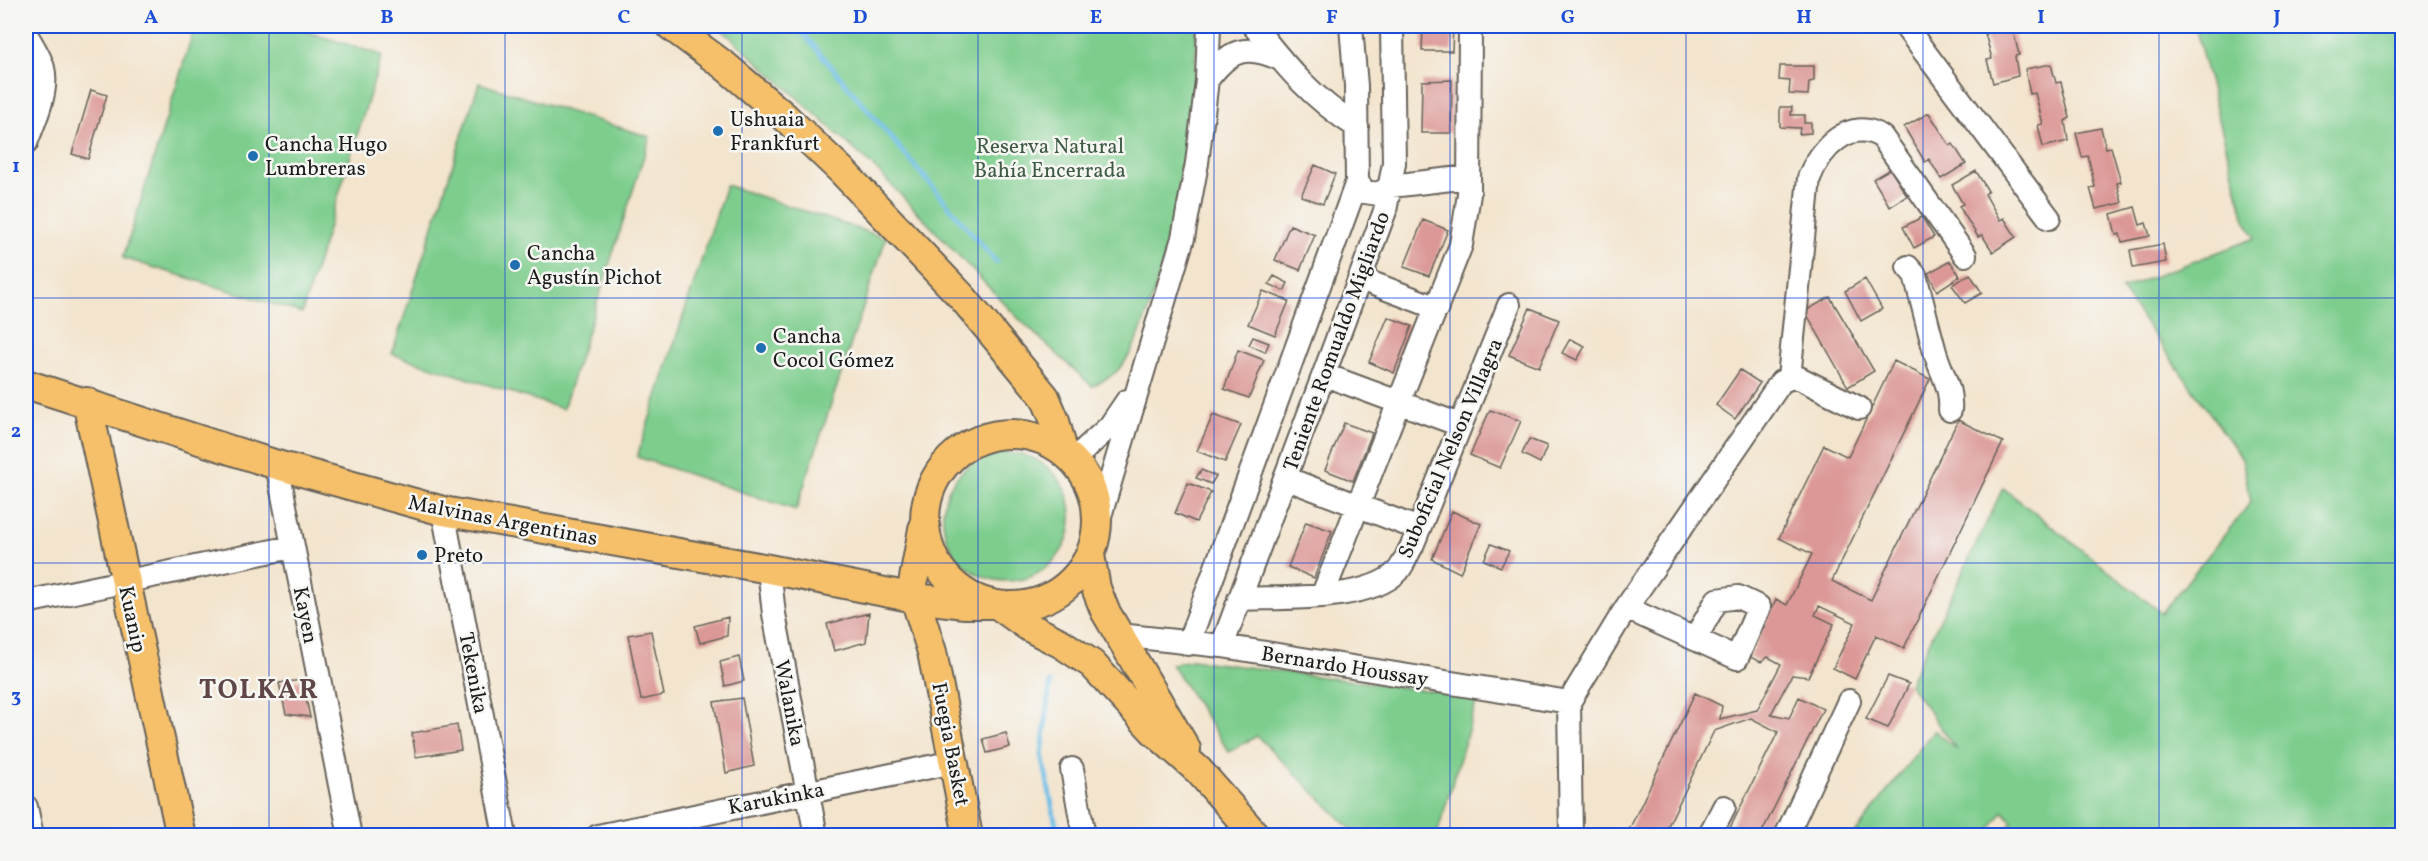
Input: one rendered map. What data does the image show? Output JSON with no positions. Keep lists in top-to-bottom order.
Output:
{
  "streets": {
    "main road": ["Malvinas Argentinas", "Kuanip", "Fuegia Basket"],
    "street": [
      "Teniente Romualdo Migliardo",
      "Suboficial Nelson Villagra",
      "Kayen",
      "Bernardo Houssay",
      "Tekenika",
      "Walanika",
      "Karukinka"
    ]
  },
  "crossings": [
    ["Teniente Romualdo Migliardo", "Suboficial Nelson Villagra"],
    ["Teniente Romualdo Migliardo", "Bernardo Houssay"],
    ["Malvinas Argentinas", "Kayen"],
    ["Malvinas Argentinas", "Kuanip"],
    ["Malvinas Argentinas", "Tekenika"],
    ["Malvinas Argentinas", "Walanika"],
    ["Malvinas Argentinas", "Fuegia Basket"],
    ["Walanika", "Karukinka"],
    ["Fuegia Basket", "Karukinka"]
  ],
  "districts": ["TOLKAR"],
  "parks": ["Reserva Natural Bahía Encerrada"],
  "places": [
    "Ushuaia Frankfurt",
    "Cancha Hugo Lumbreras",
    "Cancha Agustín Pichot",
    "Cancha Cocol Gómez",
    "Preto"
  ],
  "grid": {
    "columns": [
      "A",
      "B",
      "C",
      "D",
      "E",
      "F",
      "G",
      "H",
      "I",
      "J"
    ],
    "rows": ["1", "2", "3"]
  }
}
